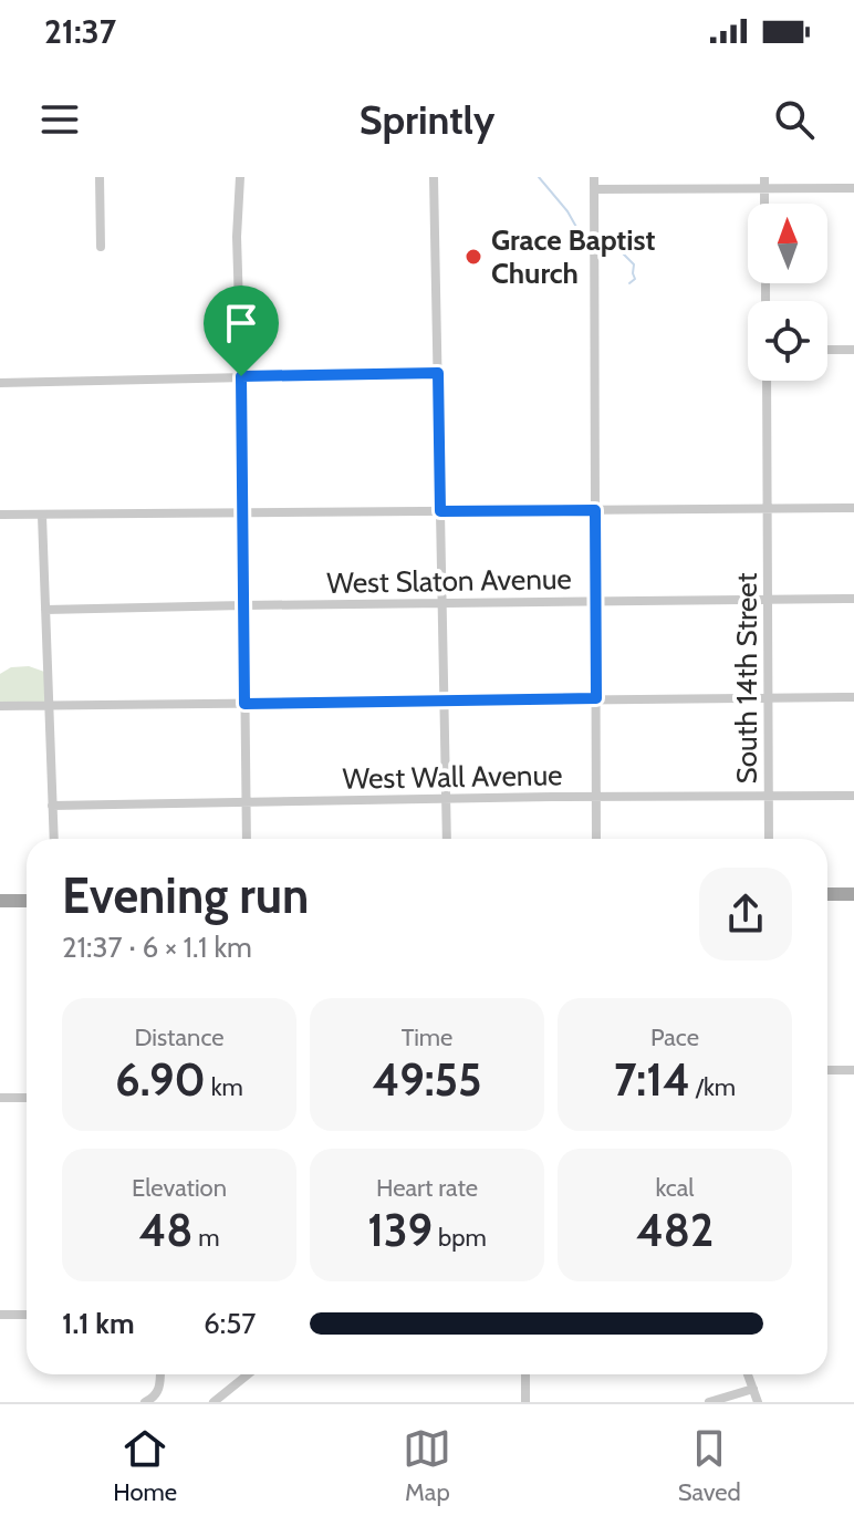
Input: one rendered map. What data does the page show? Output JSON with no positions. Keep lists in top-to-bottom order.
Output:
{
  "streets": {
    "street": ["West Slaton Avenue", "South 14th Street", "West Wall Avenue"]
  },
  "crossings": [
    ["West Slaton Avenue", "South 14th Street"],
    ["South 14th Street", "West Wall Avenue"]
  ],
  "places": ["Grace Baptist Church"],
  "north": "top",
  "page": {
    "status": "21:37",
    "header": "Sprintly",
    "heading": ["Evening run", "21:37 · 6 × 1.1 km"],
    "stats": [
      ["Distance", "6.90 km"],
      ["Time", "49:55"],
      ["Pace", "7:14 /km"],
      ["Elevation", "48 m"],
      ["Heart rate", "139 bpm"],
      ["kcal", "482"]
    ],
    "list": [
      {
        "name": "1.1 km",
        "note": "6:57"
      }
    ],
    "tabs": ["Home", "Map", "Saved"]
  }
}
